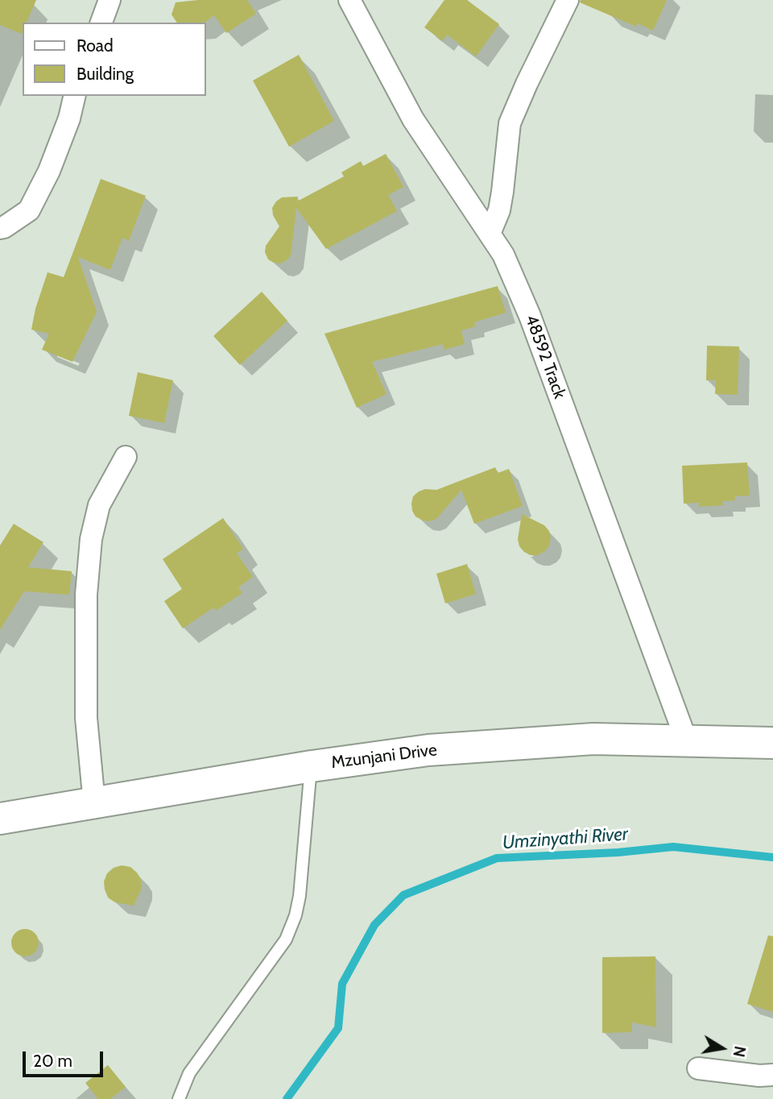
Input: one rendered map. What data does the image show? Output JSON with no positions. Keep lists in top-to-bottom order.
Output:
{
  "streets": {
    "main road": ["Mzunjani Drive"],
    "street": ["48592 Track"]
  },
  "crossings": [
    ["48592 Track", "Mzunjani Drive"]
  ],
  "water": ["Umzinyathi River"],
  "legend": ["Road", "Building"],
  "scale_bar": "20 m",
  "north": "right"
}
